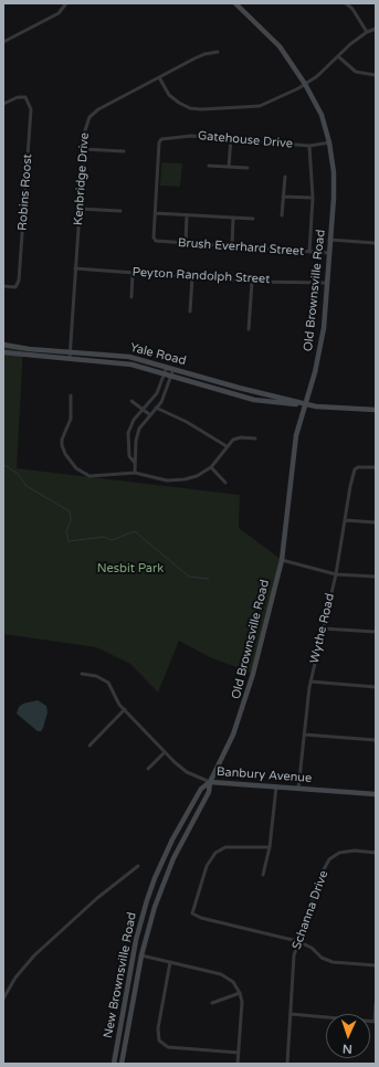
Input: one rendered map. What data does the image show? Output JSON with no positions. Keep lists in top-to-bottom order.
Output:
{
  "streets": {
    "main road": [
      "Old Brownsville Road",
      "Yale Road",
      "Banbury Avenue",
      "New Brownsville Road"
    ],
    "street": [
      "Gatehouse Drive",
      "Kenbridge Drive",
      "Robins Roost",
      "Brush Everhard Street",
      "Peyton Randolph Street",
      "Wythe Road",
      "Schanna Drive"
    ]
  },
  "crossings": [
    ["Gatehouse Drive", "Brush Everhard Street"],
    ["Gatehouse Drive", "Old Brownsville Road"],
    ["Kenbridge Drive", "Peyton Randolph Street"],
    ["Kenbridge Drive", "Yale Road"],
    ["Brush Everhard Street", "Old Brownsville Road"],
    ["Peyton Randolph Street", "Old Brownsville Road"],
    ["Old Brownsville Road", "Yale Road"],
    ["Old Brownsville Road", "Banbury Avenue"],
    ["Old Brownsville Road", "New Brownsville Road"],
    ["Wythe Road", "Banbury Avenue"],
    ["Banbury Avenue", "New Brownsville Road"]
  ],
  "parks": ["Nesbit Park"],
  "north": "bottom"
}
